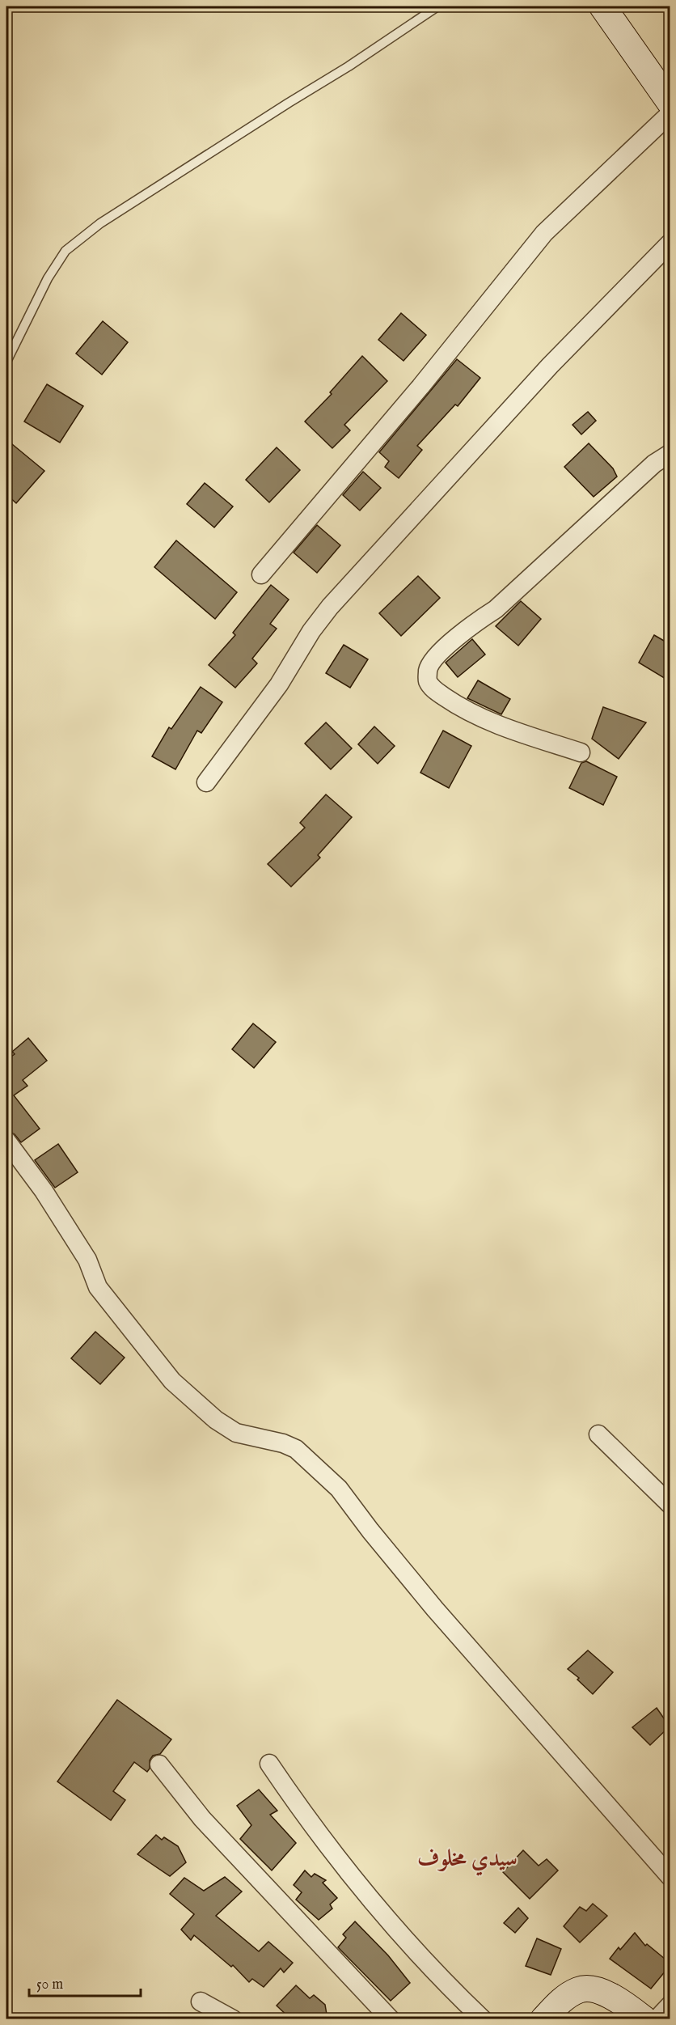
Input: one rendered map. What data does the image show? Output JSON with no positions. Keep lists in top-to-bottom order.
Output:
{
  "districts": ["سيدي مخلوف"],
  "scale_bar": "50 m"
}
